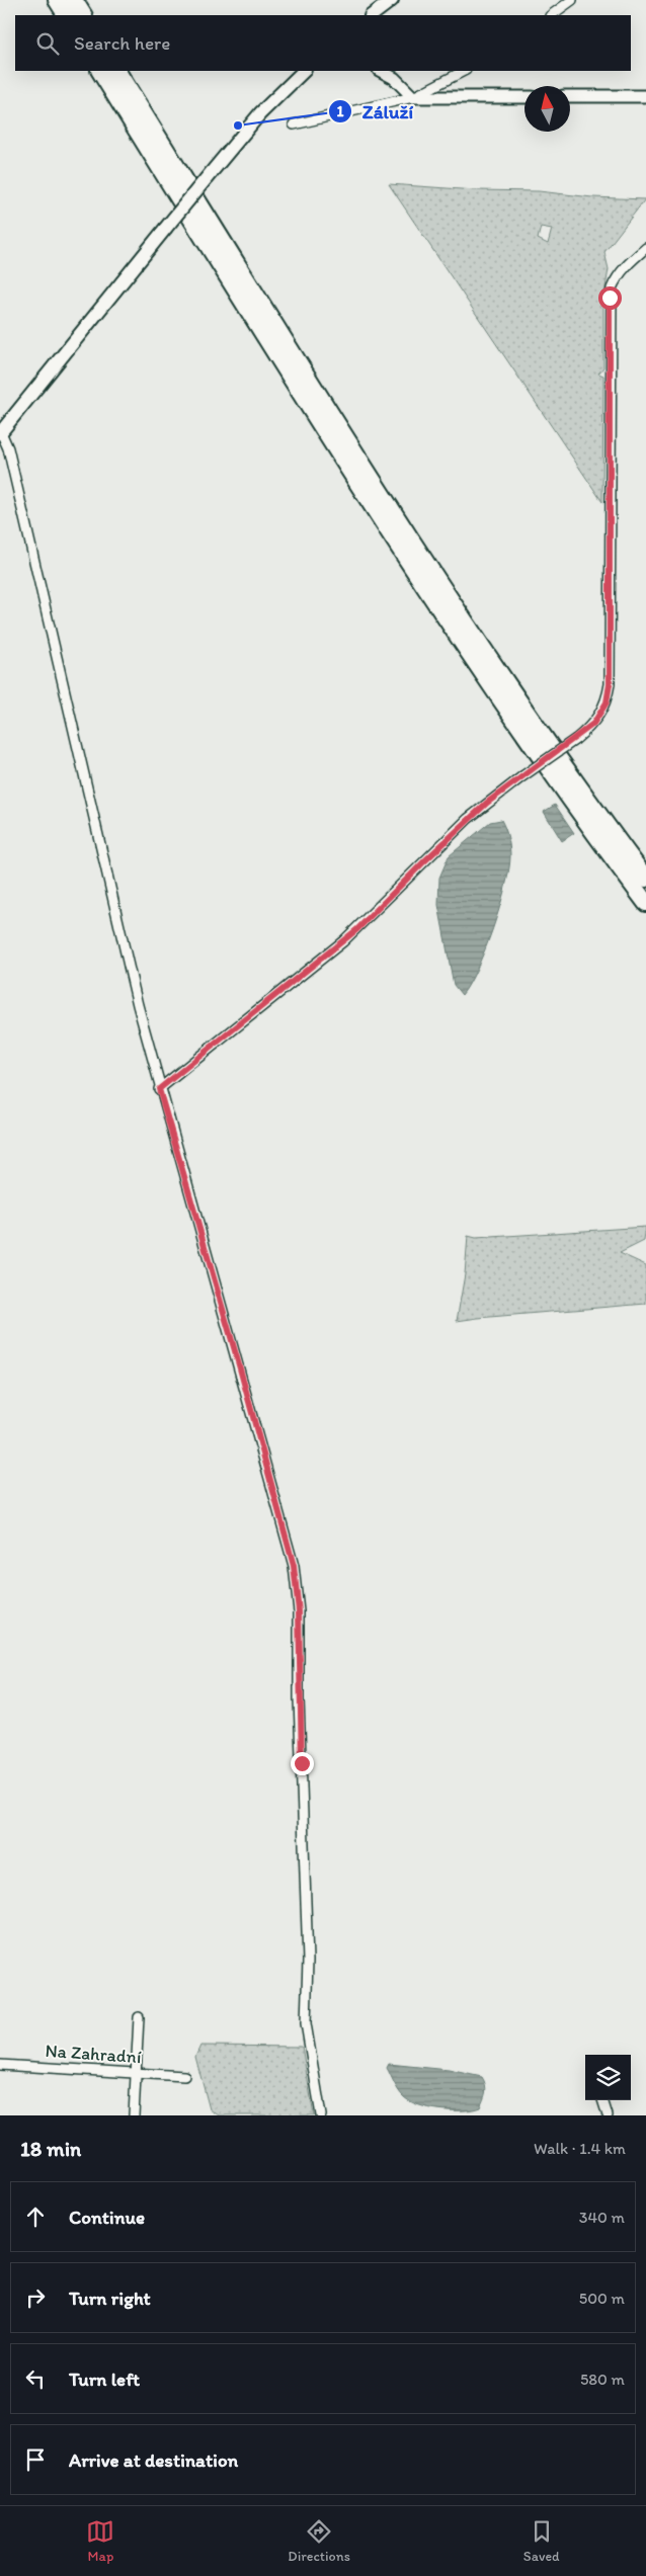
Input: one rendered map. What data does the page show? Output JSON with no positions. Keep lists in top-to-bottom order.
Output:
{
  "streets": {
    "street": ["Na Zahradní"]
  },
  "places": ["Záluží"],
  "north": "top",
  "page": {
    "search": "Search here",
    "heading": ["18 min", "Walk · 1.4 km"],
    "list": [
      ["Continue", "340 m"],
      ["Turn right", "500 m"],
      ["Turn left", "580 m"],
      "Arrive at destination"
    ],
    "nav": ["Map", "Directions", "Saved"]
  }
}
